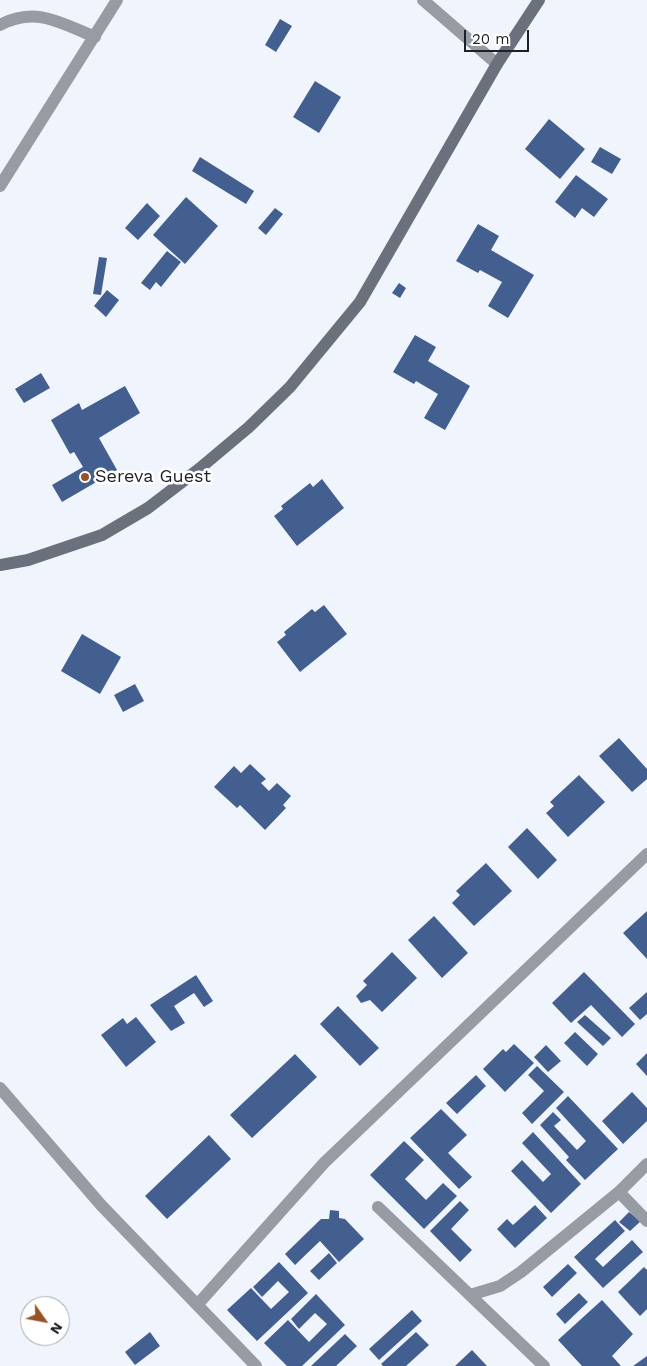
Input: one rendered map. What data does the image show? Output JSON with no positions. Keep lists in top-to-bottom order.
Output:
{
  "places": ["Sereva Guest"],
  "scale_bar": "20 m",
  "north": "bottom right"
}
